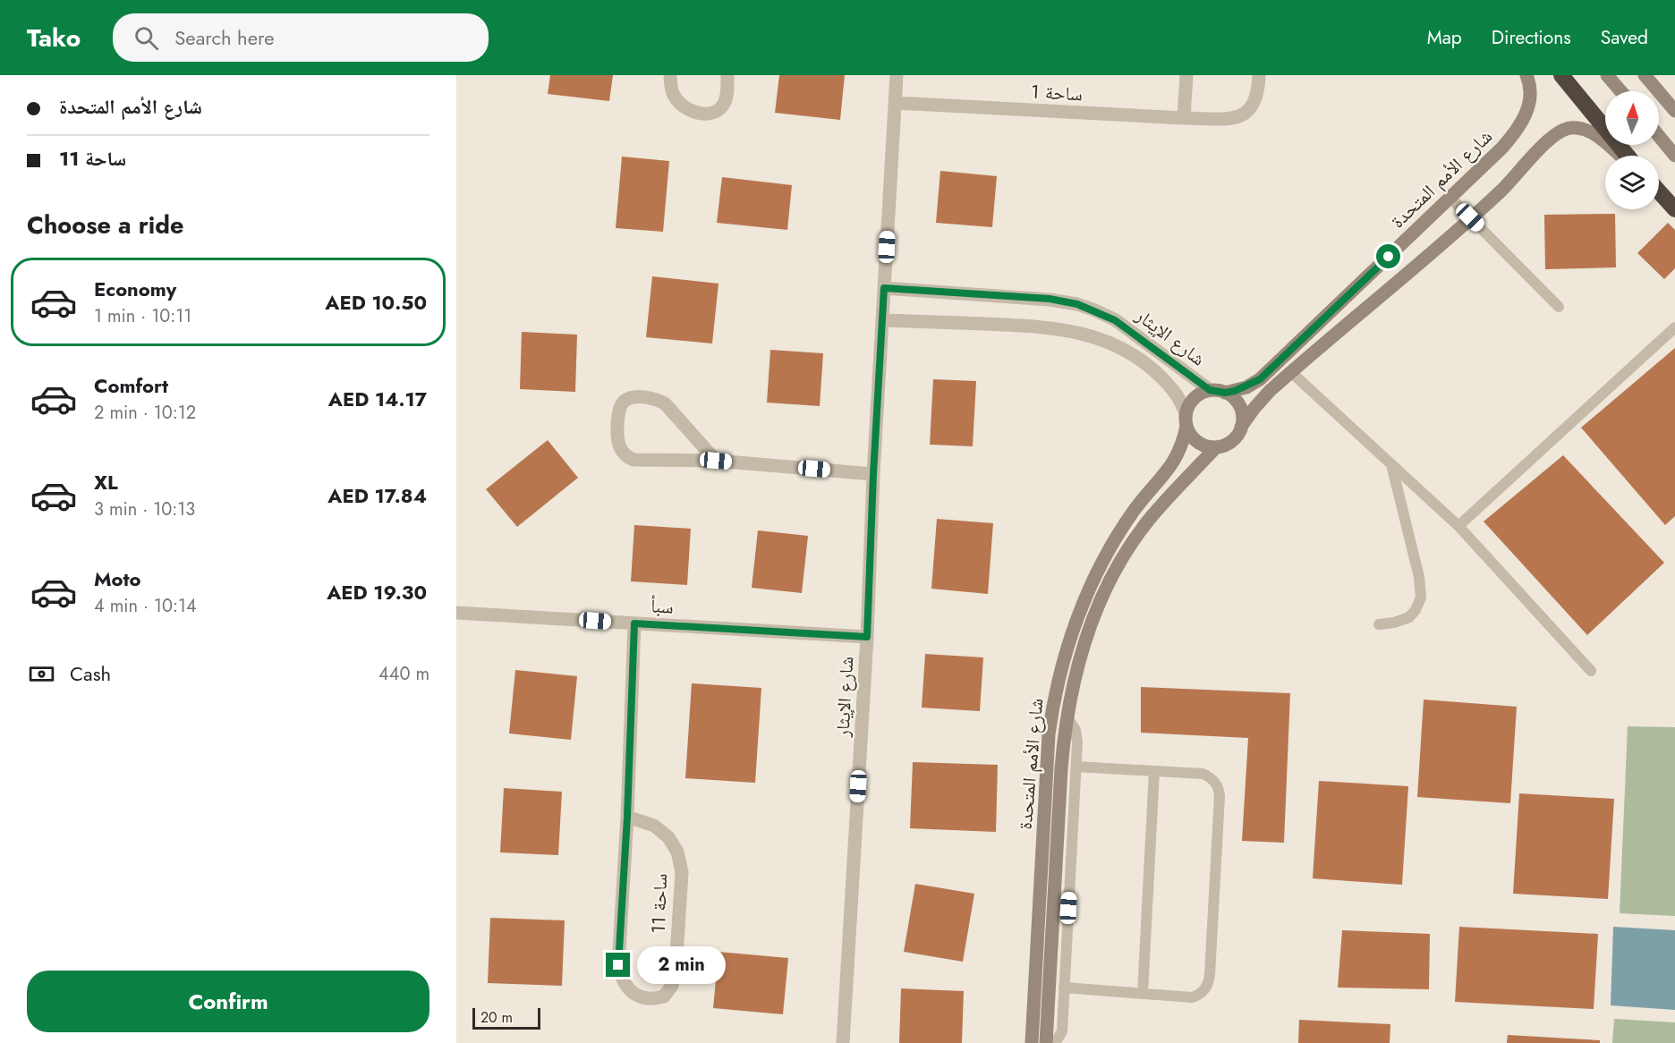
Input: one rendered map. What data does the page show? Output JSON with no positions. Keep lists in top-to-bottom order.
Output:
{
  "streets": {
    "street": [
      "ساحة 1",
      "شارع الأمم المتحدة",
      "شارع الإيثار",
      "سبأ",
      "ساحة 11"
    ]
  },
  "crossings": [
    ["ساحة 1", "شارع الإيثار"],
    ["شارع الأمم المتحدة", "شارع الإيثار"],
    ["شارع الإيثار", "سبأ"],
    ["سبأ", "ساحة 11"]
  ],
  "scale_bar": "20 m",
  "north": "top",
  "page": {
    "header": "Tako",
    "search": "Search here",
    "nav": ["Map", "Directions", "Saved"],
    "banner": ["شارع الأمم المتحدة", "ساحة 11"],
    "heading": "Choose a ride",
    "list": [
      {
        "name": "Economy",
        "note": "1 min · 10:11",
        "value": "AED 10.50"
      },
      {
        "name": "Comfort",
        "note": "2 min · 10:12",
        "value": "AED 14.17"
      },
      {
        "name": "XL",
        "note": "3 min · 10:13",
        "value": "AED 17.84"
      },
      {
        "name": "Moto",
        "note": "4 min · 10:14",
        "value": "AED 19.30"
      }
    ],
    "pay": ["Cash", "440 m"],
    "bubble": "2 min",
    "buttons": "Confirm",
    "scale": "20 m"
  }
}
